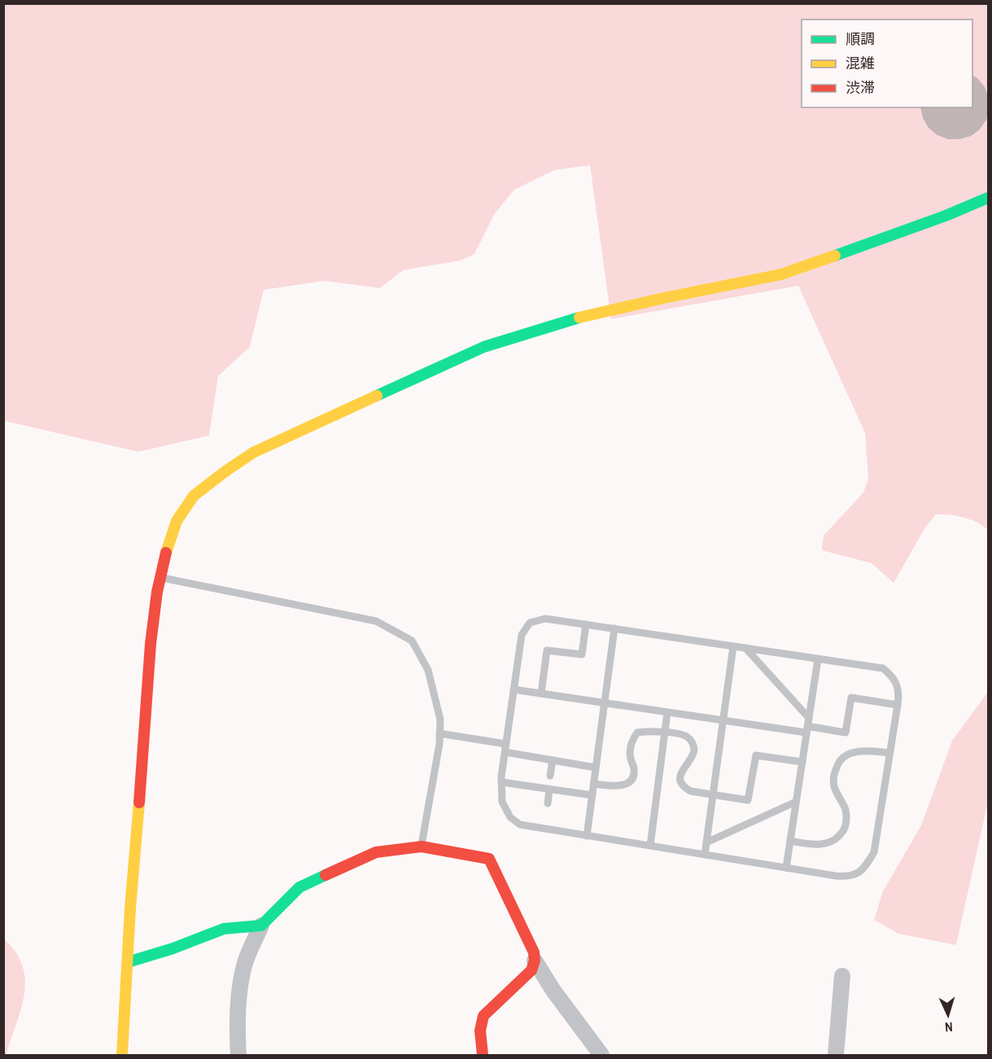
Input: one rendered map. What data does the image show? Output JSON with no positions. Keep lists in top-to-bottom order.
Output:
{
  "legend": ["順調", "混雑", "渋滞"],
  "north": "bottom"
}
